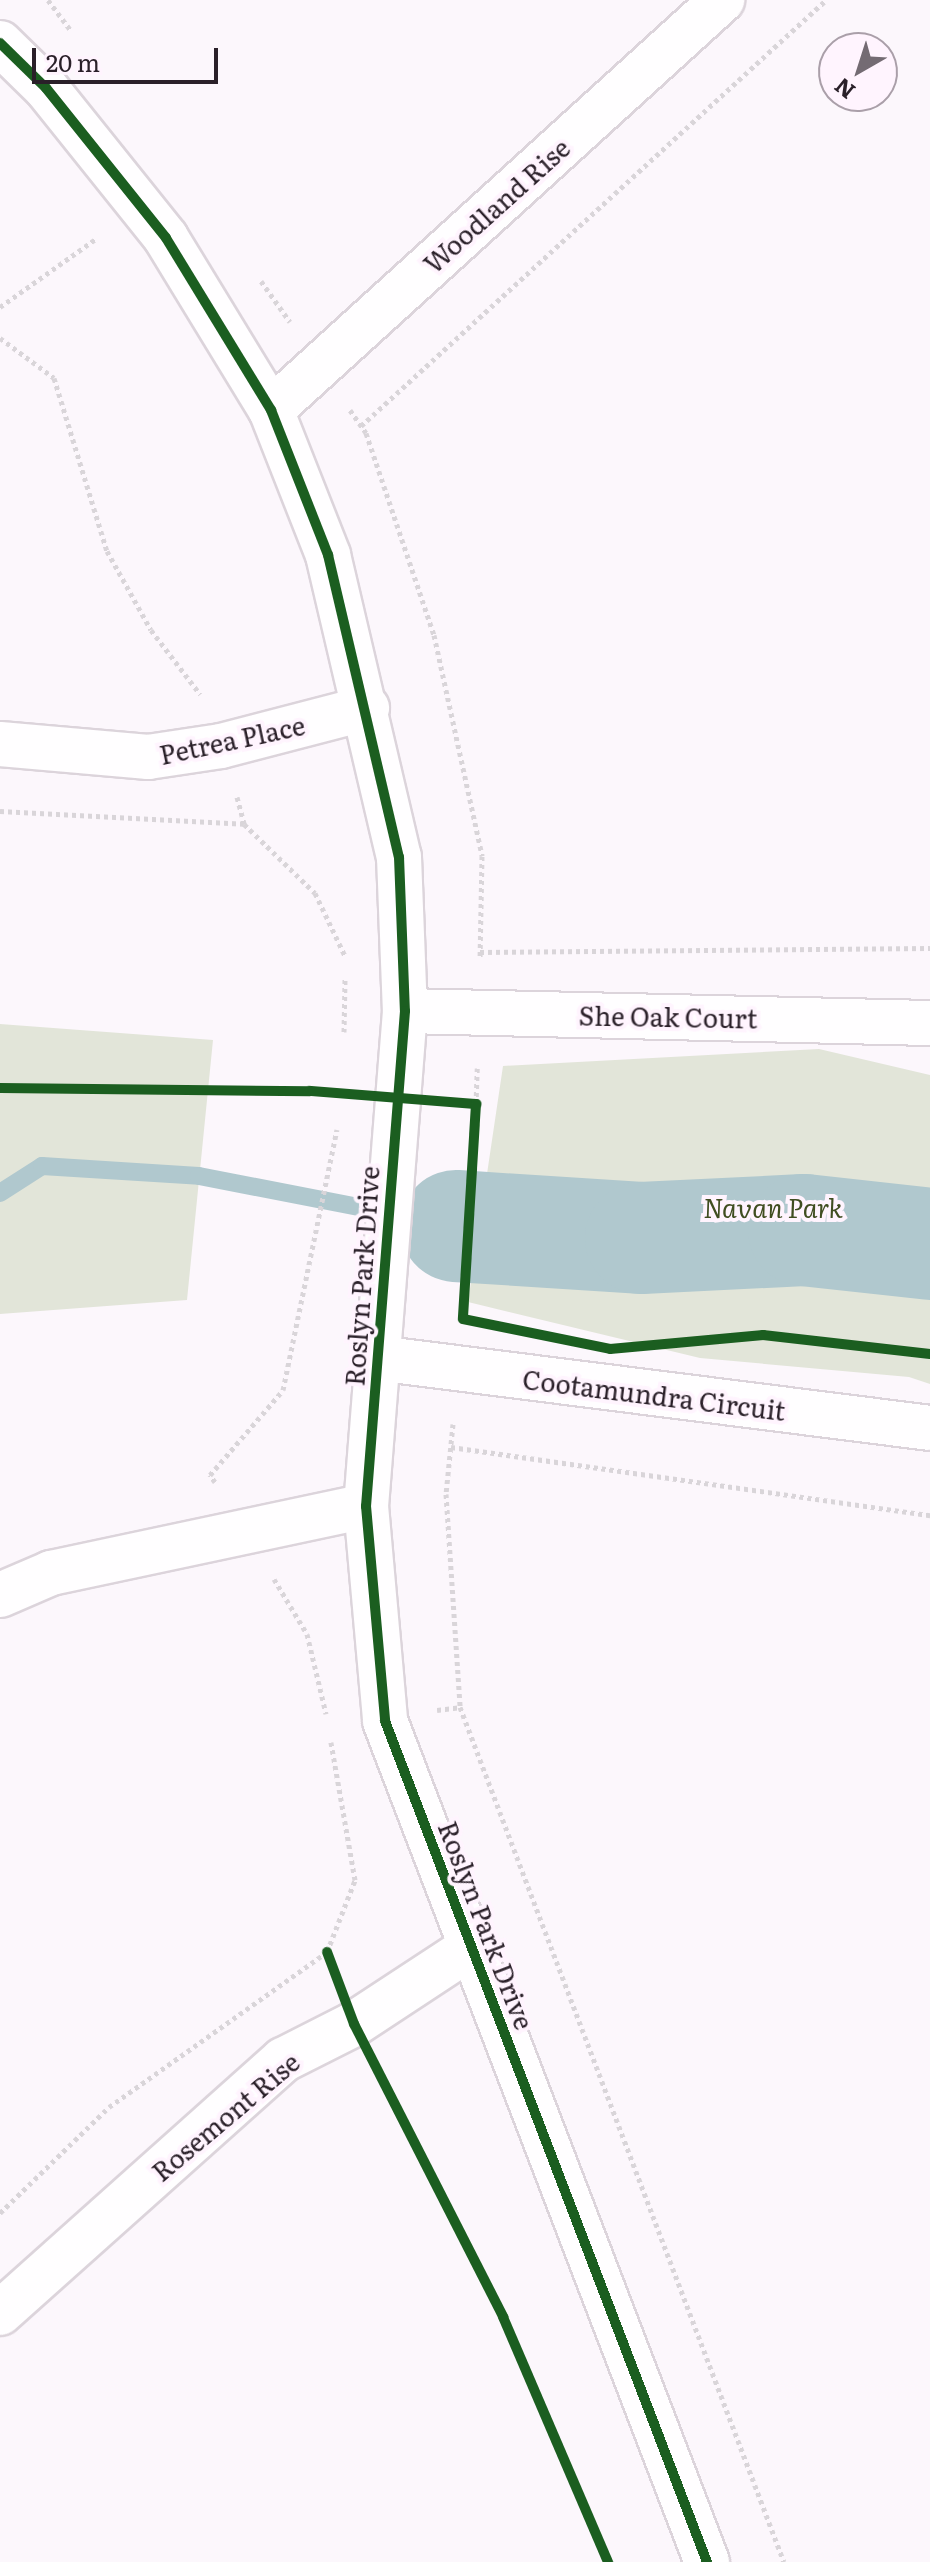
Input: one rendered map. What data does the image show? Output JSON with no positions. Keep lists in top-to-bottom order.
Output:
{
  "streets": {
    "street": [
      "Woodland Rise",
      "Petrea Place",
      "She Oak Court",
      "Roslyn Park Drive",
      "Cootamundra Circuit",
      "Rosemont Rise"
    ]
  },
  "crossings": [
    ["Woodland Rise", "Roslyn Park Drive"],
    ["Petrea Place", "Roslyn Park Drive"],
    ["She Oak Court", "Roslyn Park Drive"],
    ["Roslyn Park Drive", "Cootamundra Circuit"],
    ["Roslyn Park Drive", "Rosemont Rise"]
  ],
  "parks": ["Navan Park"],
  "scale_bar": "20 m",
  "north": "bottom left"
}
